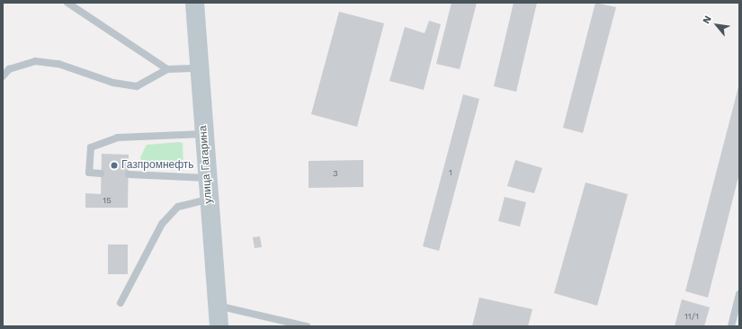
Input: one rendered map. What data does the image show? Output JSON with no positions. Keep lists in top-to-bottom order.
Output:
{
  "streets": {
    "main road": ["улица Гагарина"]
  },
  "places": ["Газпромнефть"],
  "house_numbers": [
    "1",
    "3",
    "15",
    "11/1"
  ],
  "north": "top left"
}
